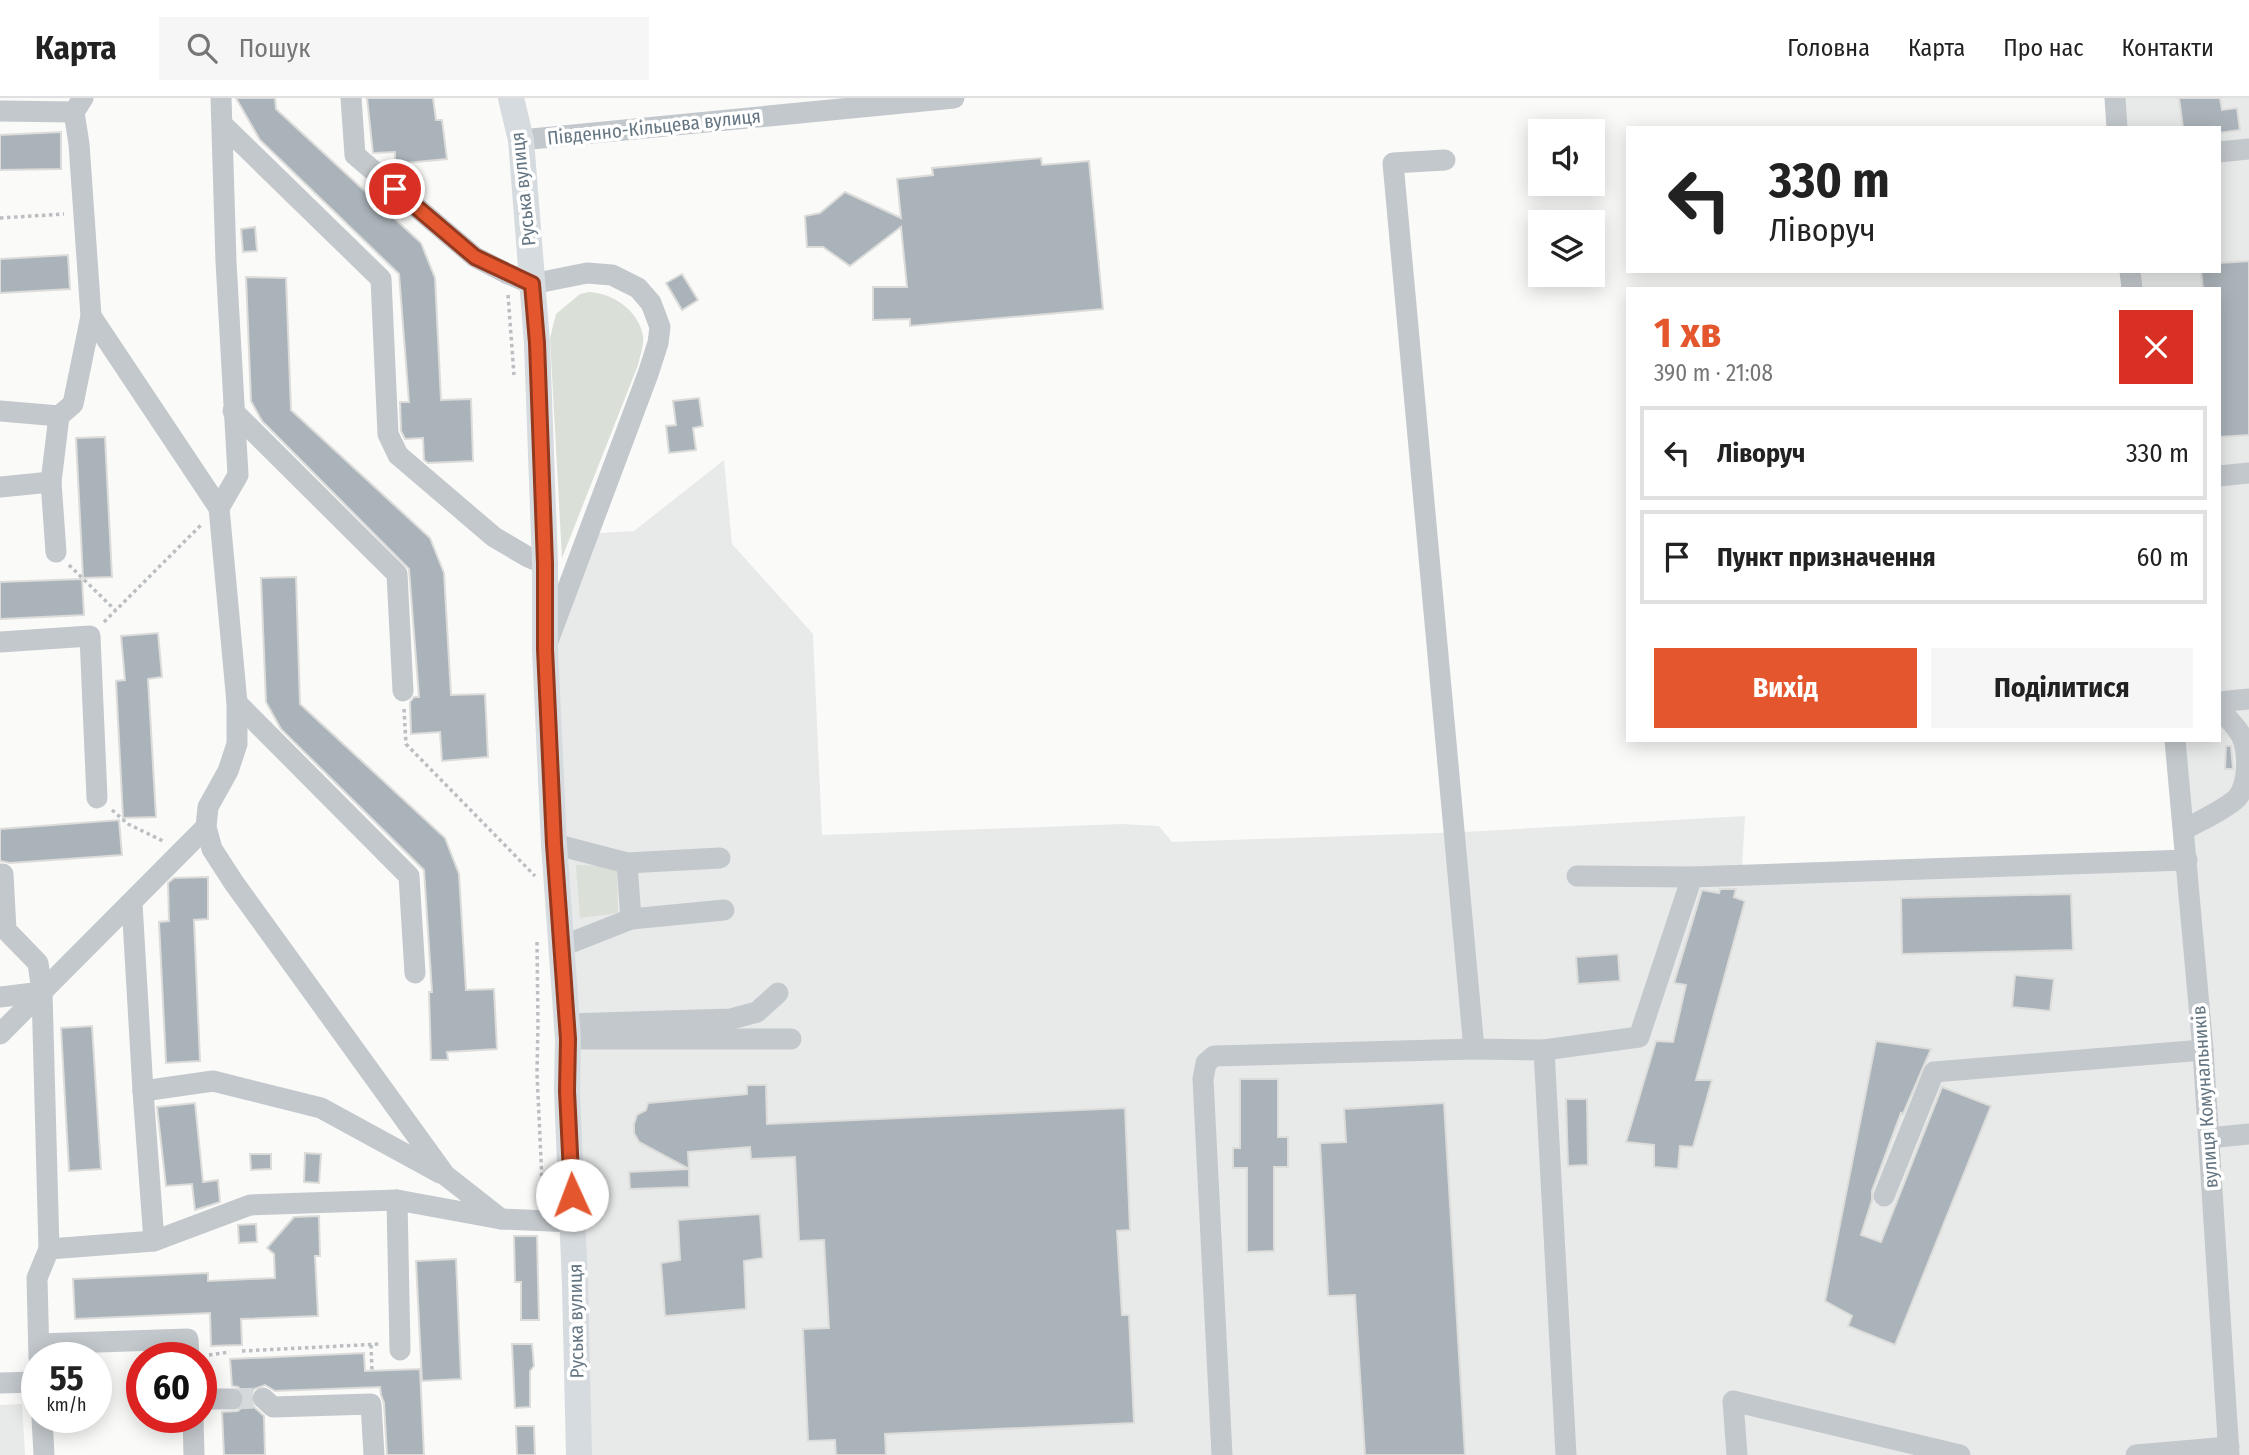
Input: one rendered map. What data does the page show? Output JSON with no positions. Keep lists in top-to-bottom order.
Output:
{
  "streets": {
    "main road": ["Руська вулиця"],
    "street": ["Південно-Кільцева вулиця", "вулиця Комунальників"]
  },
  "crossings": [
    ["Південно-Кільцева вулиця", "Руська вулиця"]
  ],
  "page": {
    "header": "Карта",
    "search": "Пошук",
    "nav": [
      "Головна",
      "Карта",
      "Про нас",
      "Контакти"
    ],
    "turn": ["330 m", "Ліворуч"],
    "heading": ["1 хв", "390 m · 21:08"],
    "list": [
      {
        "name": "Ліворуч",
        "value": "330 m"
      },
      {
        "name": "Пункт призначення",
        "value": "60 m"
      }
    ],
    "buttons": ["Вихід", "Поділитися"],
    "speed": "55 km/h",
    "limit": "60"
  }
}
